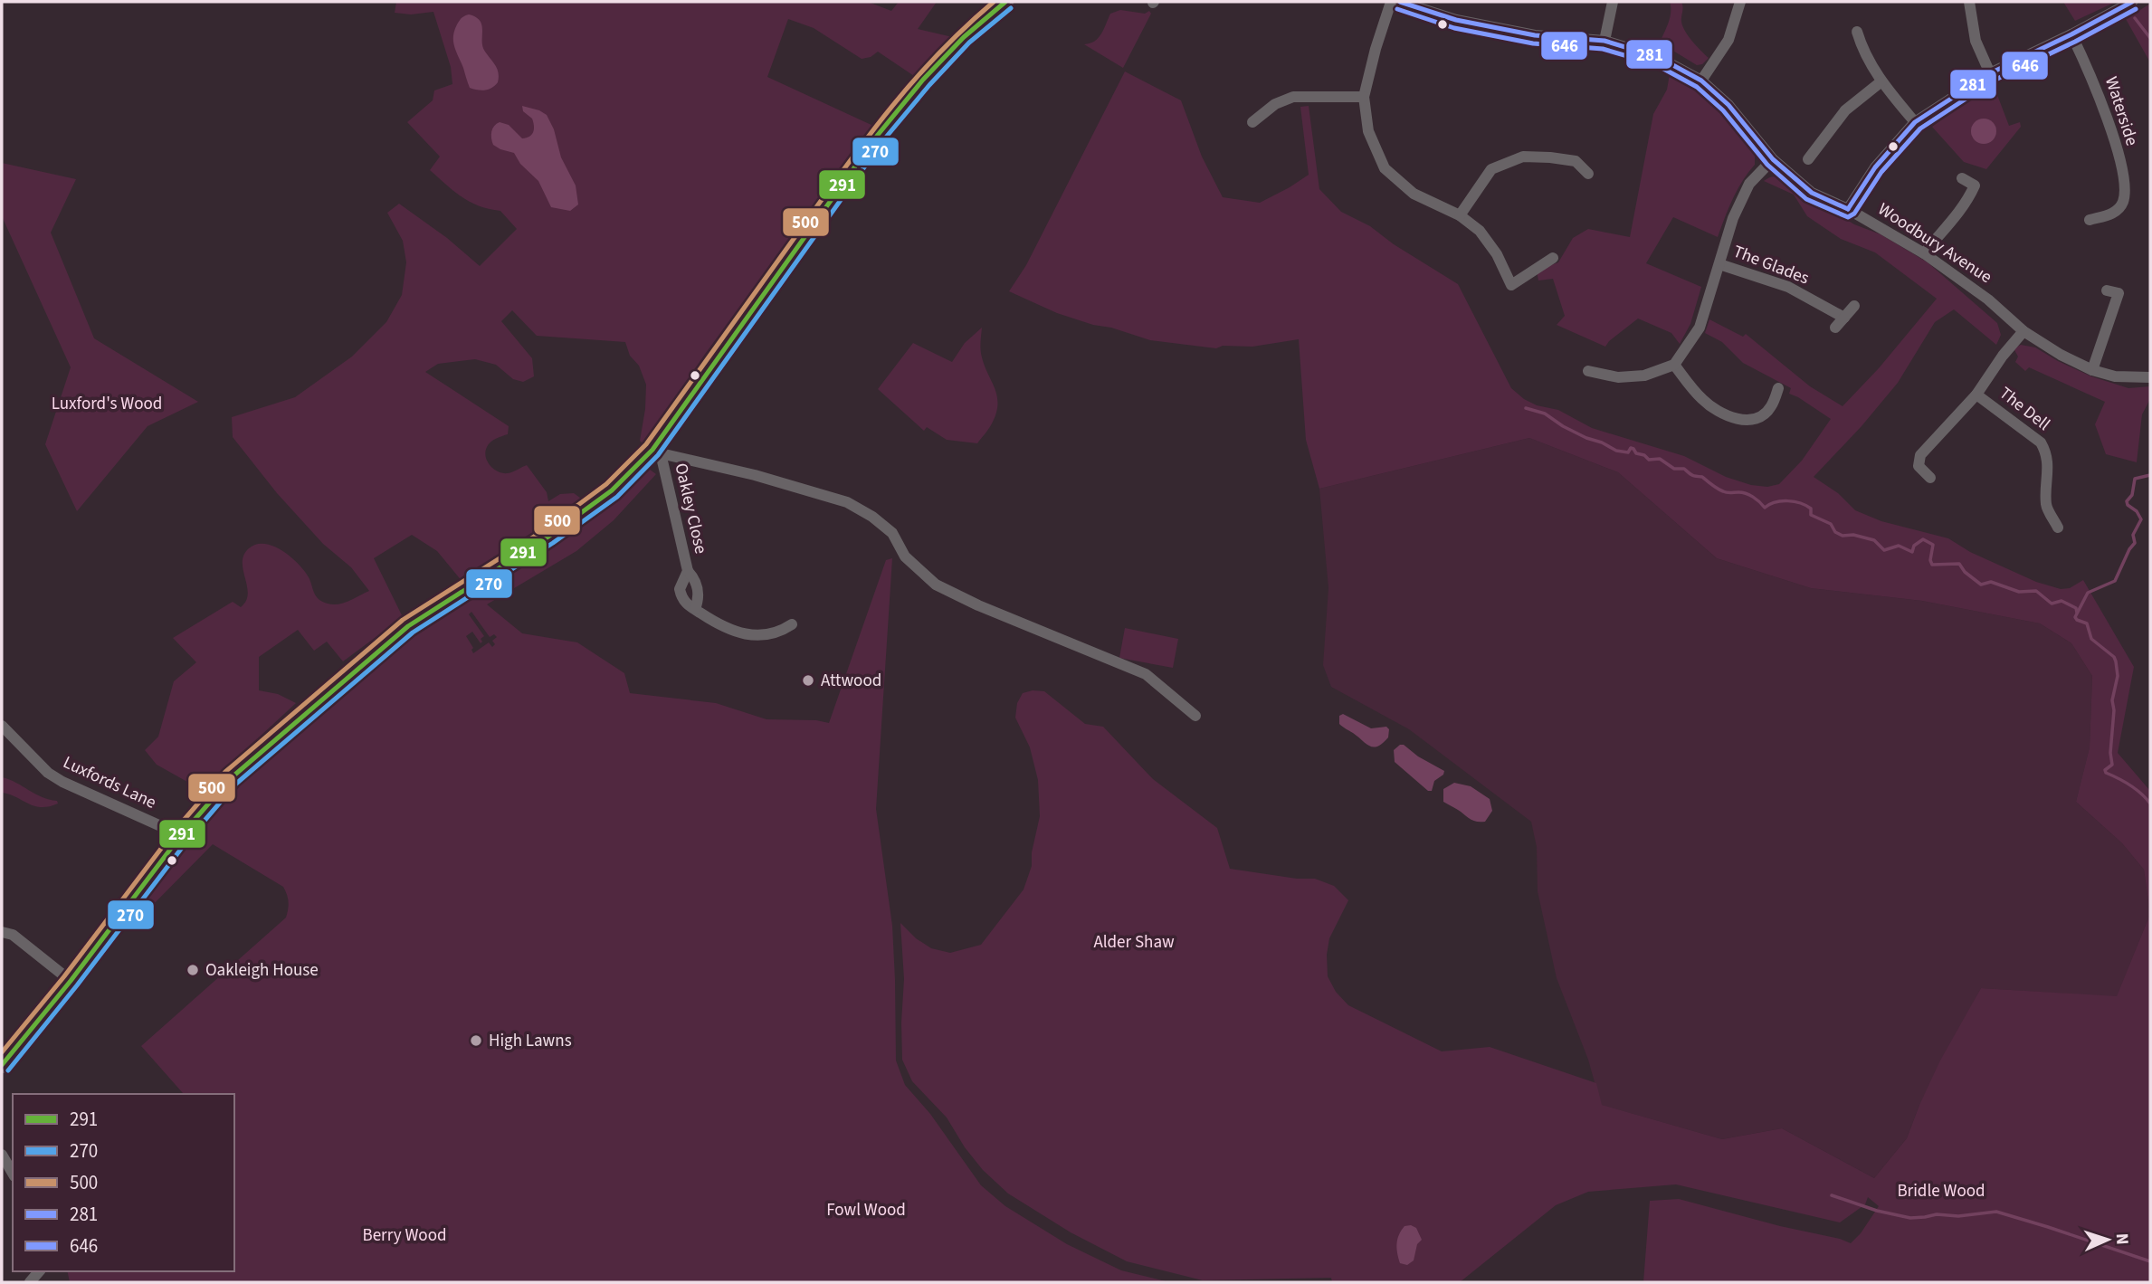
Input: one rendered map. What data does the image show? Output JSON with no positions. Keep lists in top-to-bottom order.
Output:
{
  "streets": {
    "street": [
      "Waterside",
      "Woodbury Avenue",
      "The Glades",
      "The Dell",
      "Oakley Close",
      "Luxfords Lane"
    ]
  },
  "crossings": [
    ["Woodbury Avenue", "The Glades"],
    ["Woodbury Avenue", "The Dell"]
  ],
  "parks": [
    "Luxford's Wood",
    "Alder Shaw",
    "Bridle Wood",
    "Fowl Wood",
    "Berry Wood"
  ],
  "places": ["Attwood", "Oakleigh House", "High Lawns"],
  "lines": [
    "transit line 291",
    "transit line 500",
    "transit line 281",
    "transit line 270",
    "transit line 646"
  ],
  "legend": [
    "291",
    "270",
    "500",
    "281",
    "646"
  ],
  "north": "right"
}
